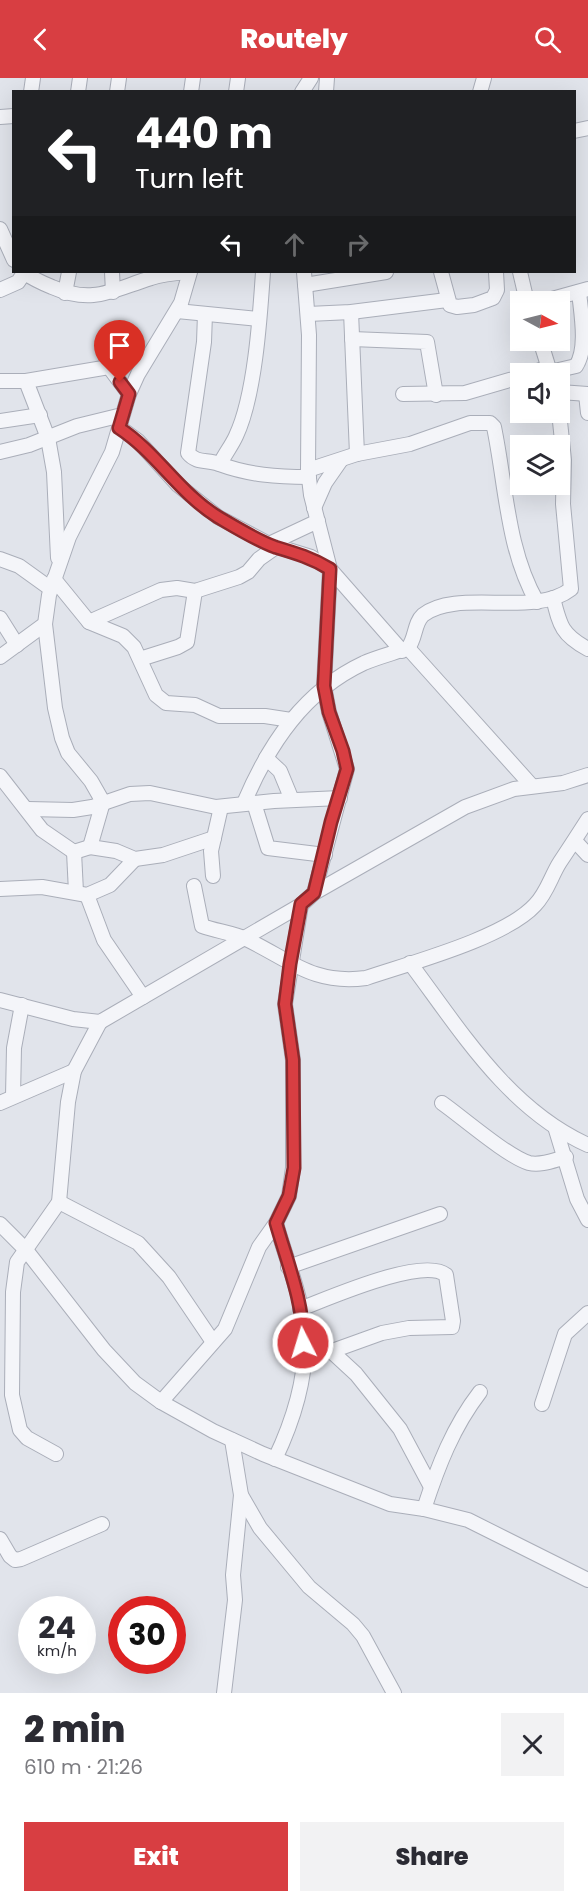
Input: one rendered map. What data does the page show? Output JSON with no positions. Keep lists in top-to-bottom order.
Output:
{
  "north": "right",
  "page": {
    "header": "Routely",
    "turn": ["440 m", "Turn left"],
    "speed": "24 km/h",
    "limit": "30",
    "heading": ["2 min", "610 m · 21:26"],
    "buttons": ["Exit", "Share"]
  }
}
